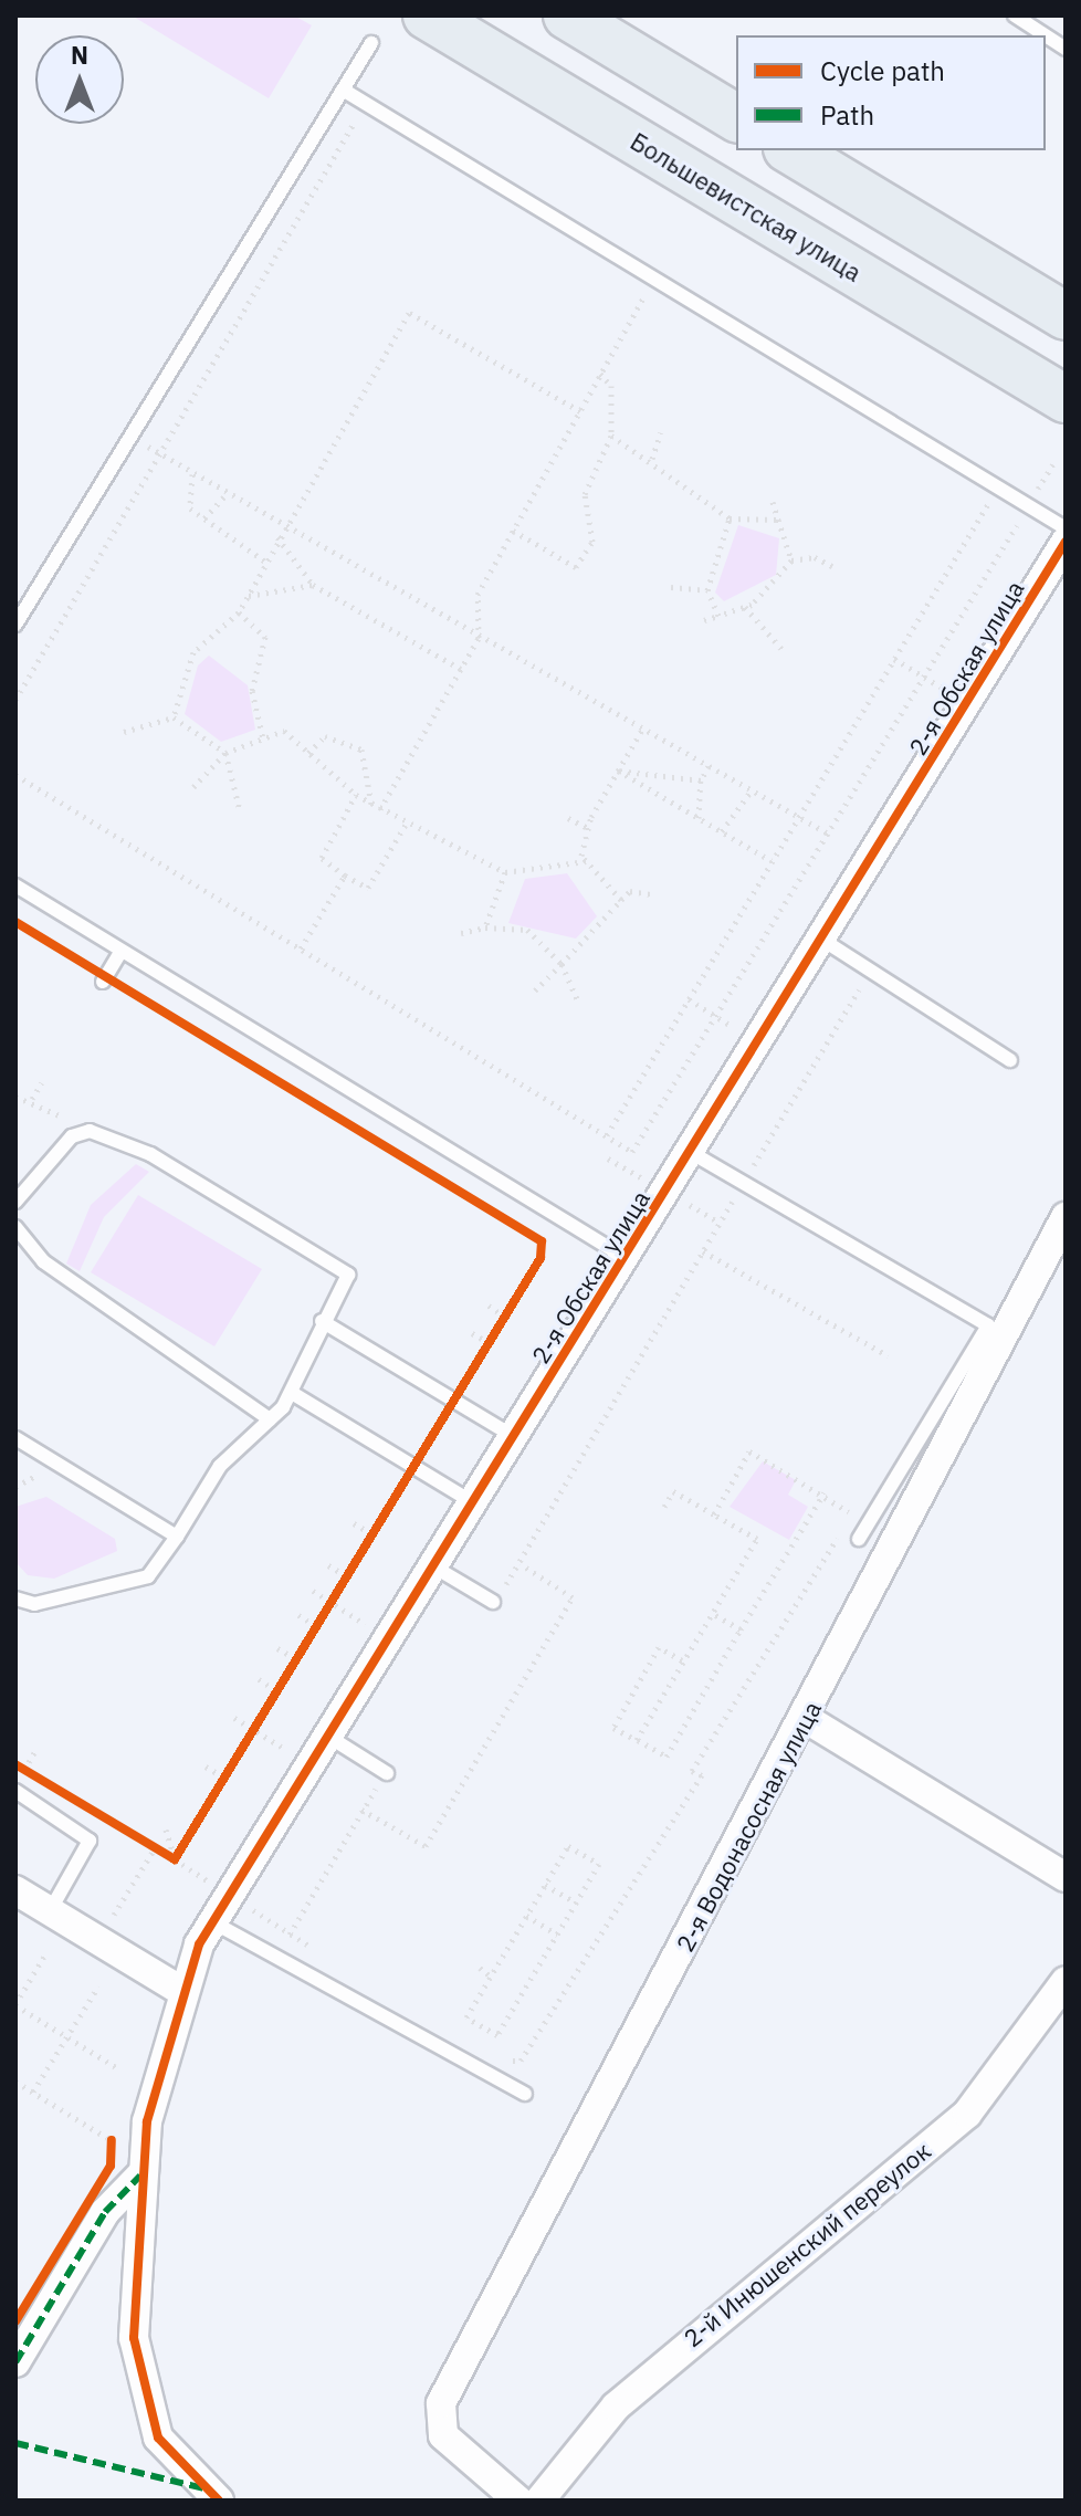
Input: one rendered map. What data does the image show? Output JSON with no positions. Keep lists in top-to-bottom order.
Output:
{
  "streets": {
    "highway": ["Большевистская улица"],
    "street": ["2-я Обская улица", "2-я Водонасосная улица", "2-й Инюшенский переулок"]
  },
  "legend": ["Cycle path", "Path"],
  "north": "top"
}
